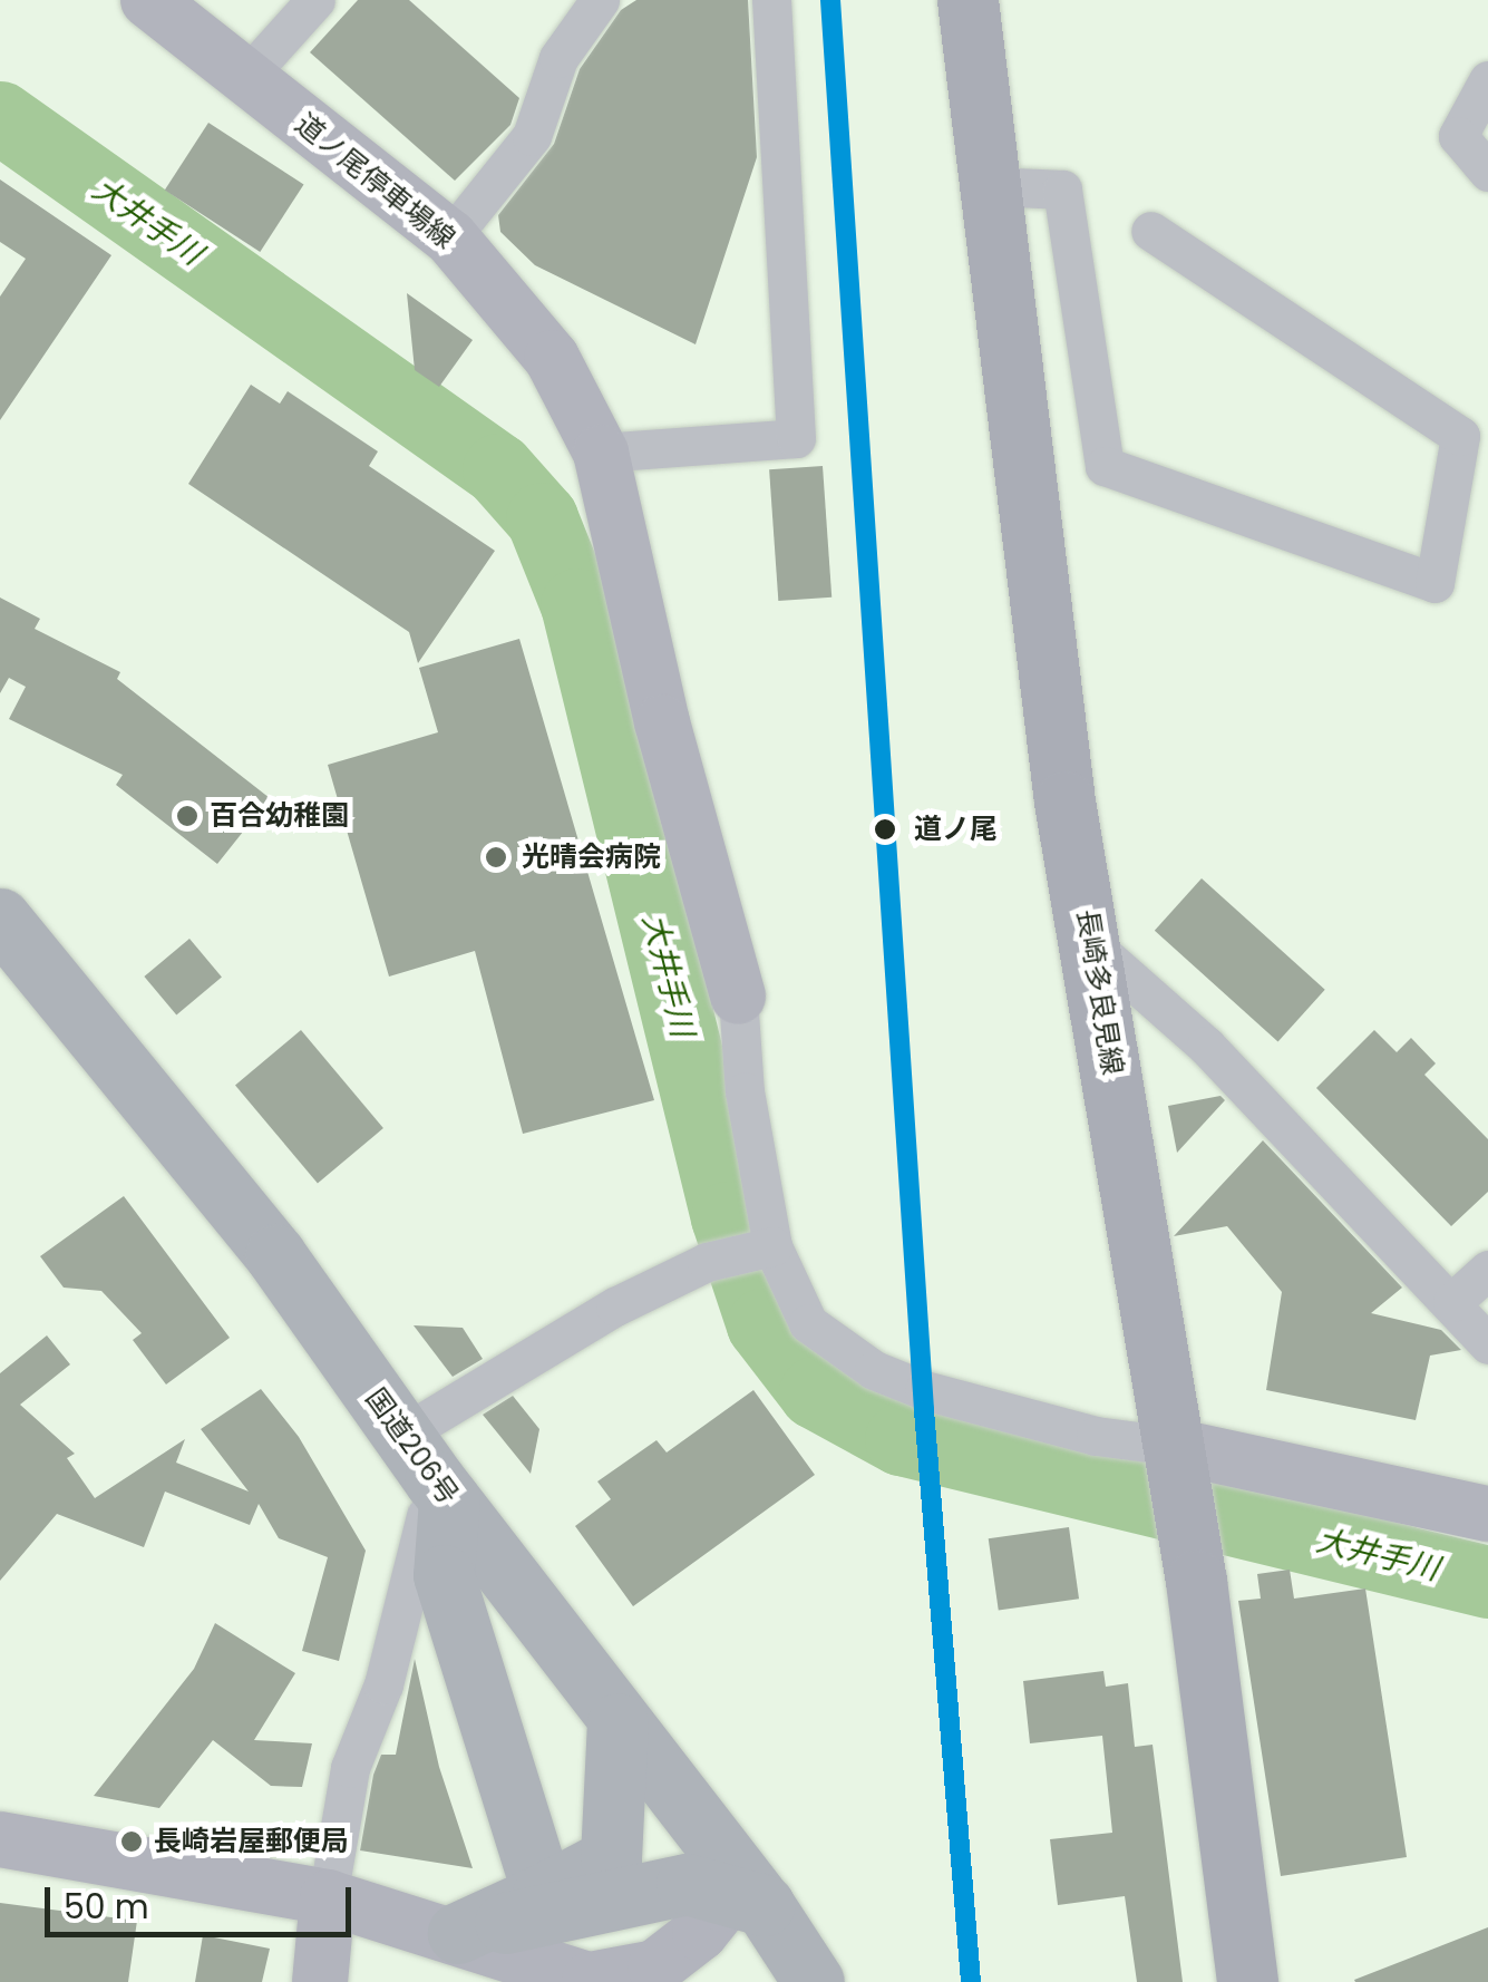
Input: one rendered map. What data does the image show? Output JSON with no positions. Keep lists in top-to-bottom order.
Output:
{
  "streets": {
    "highway": ["国道206号"],
    "main road": ["長崎多良見線"],
    "street": ["道ノ尾停車場線"]
  },
  "water": ["大井手川"],
  "places": [
    "百合幼稚園",
    "道ノ尾",
    "光晴会病院",
    "長崎岩屋郵便局"
  ],
  "scale_bar": "50 m"
}
